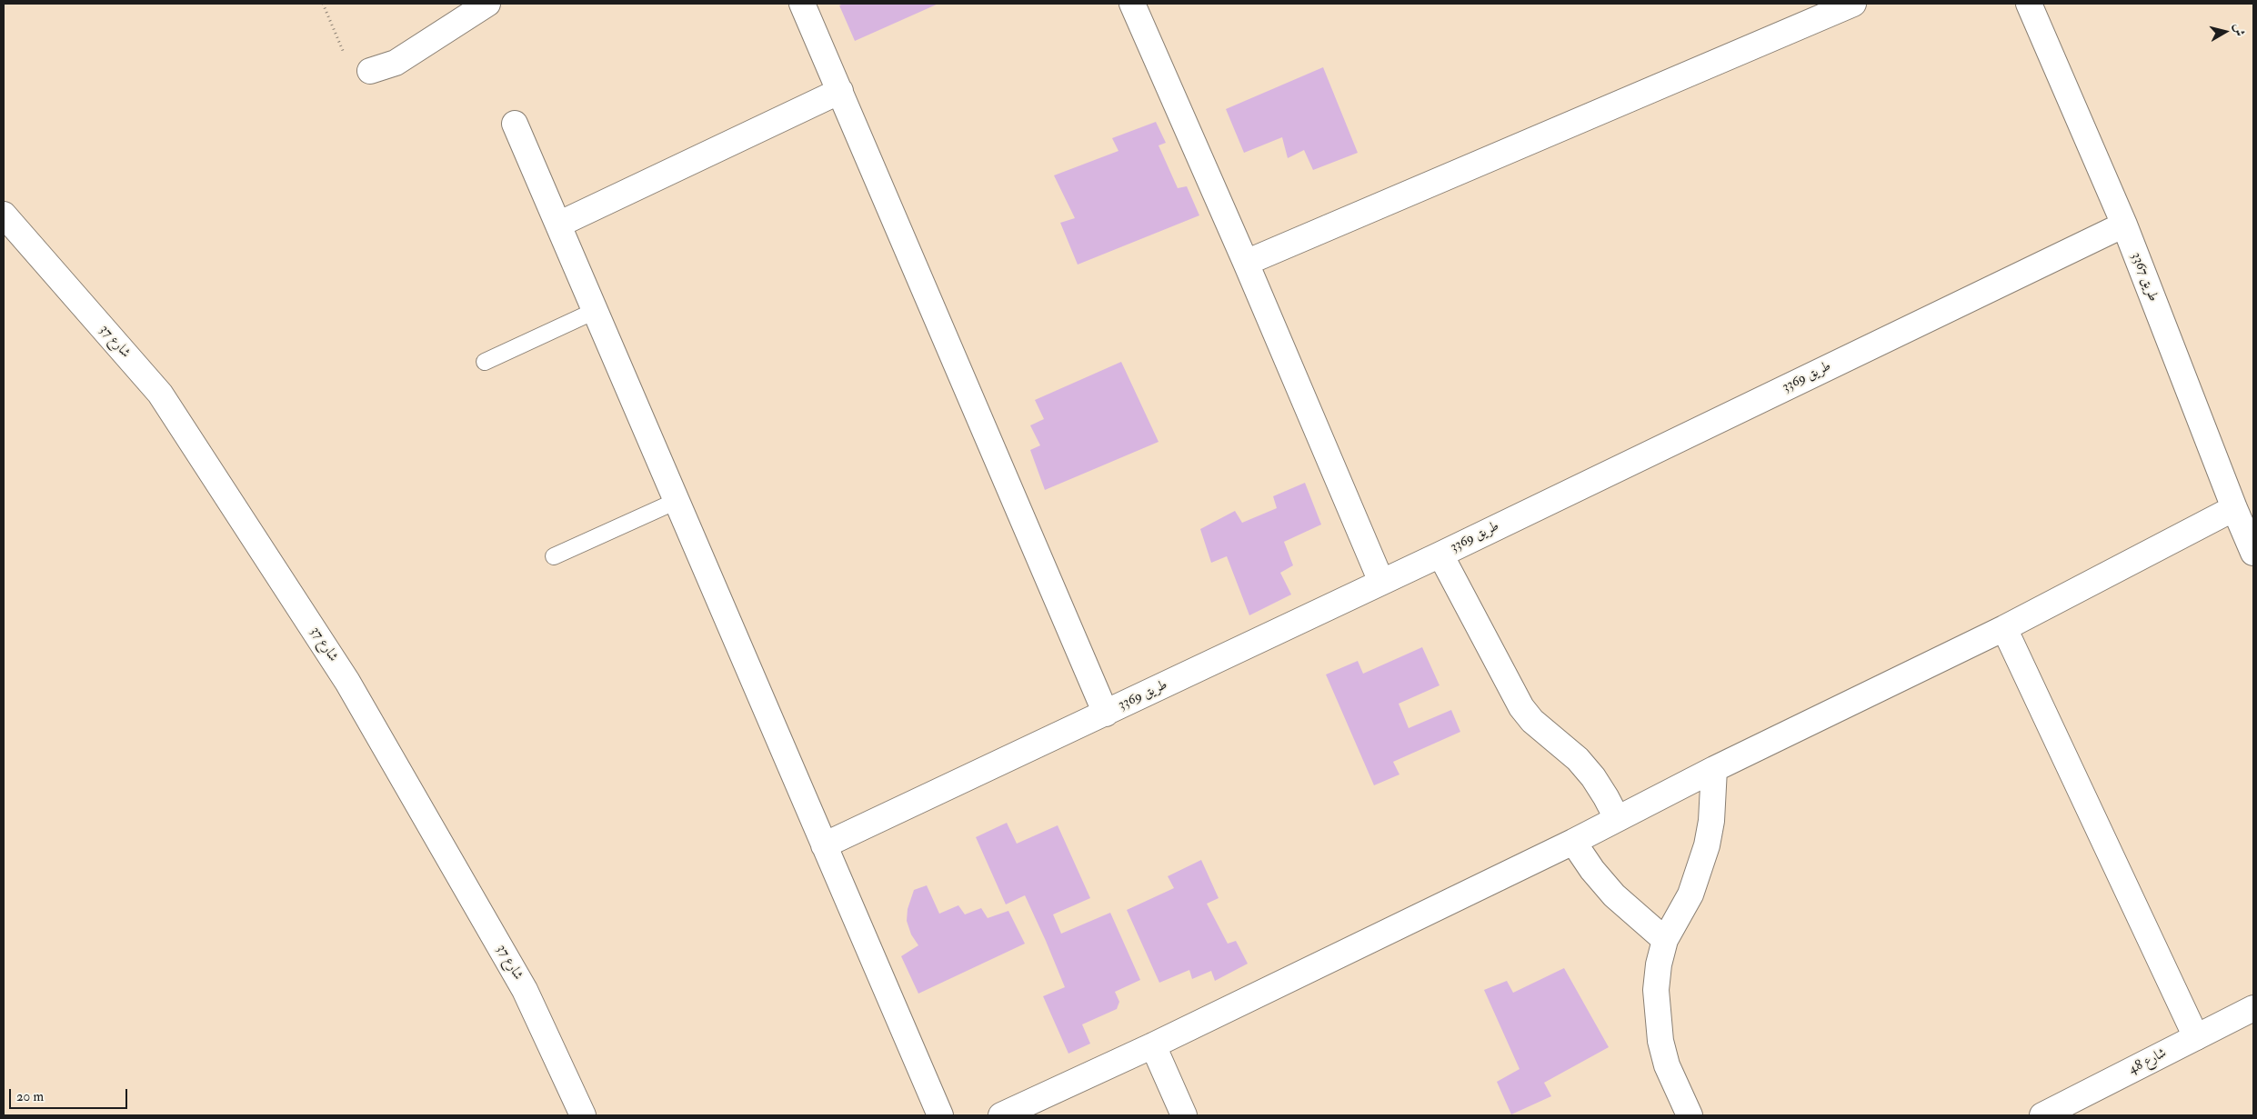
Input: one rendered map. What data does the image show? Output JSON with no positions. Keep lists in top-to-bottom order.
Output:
{
  "streets": {
    "street": [
      "طريق 3367",
      "شارع 37",
      "طريق 3369",
      "شارع 48"
    ]
  },
  "crossings": [
    ["طريق 3367", "طريق 3369"]
  ],
  "scale_bar": "20 m",
  "north": "right"
}
